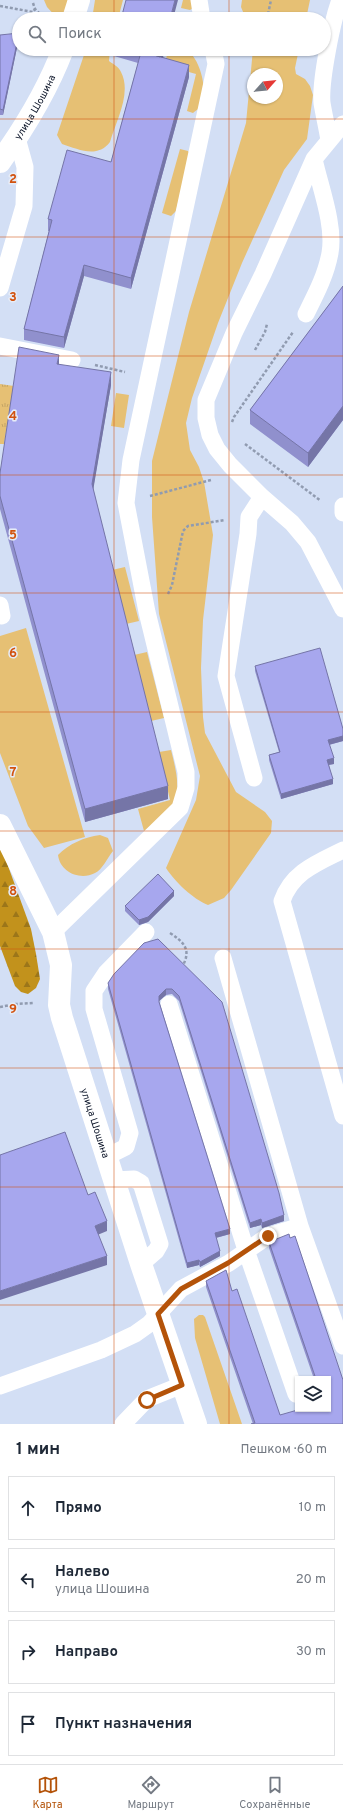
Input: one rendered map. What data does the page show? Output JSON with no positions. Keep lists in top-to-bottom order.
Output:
{
  "streets": {
    "street": ["улица Шошина"]
  },
  "north": "top right",
  "page": {
    "search": "Поиск",
    "heading": ["1 мин", "Пешком · 60 m"],
    "list": [
      ["Прямо", "10 m"],
      ["Налево", "улица Шошина", "20 m"],
      ["Направо", "30 m"],
      "Пункт назначения"
    ],
    "nav": ["Карта", "Маршрут", "Сохранённые"]
  },
  "grid": {
    "rows": [
      "2",
      "3",
      "4",
      "5",
      "6",
      "7",
      "8",
      "9"
    ]
  }
}
